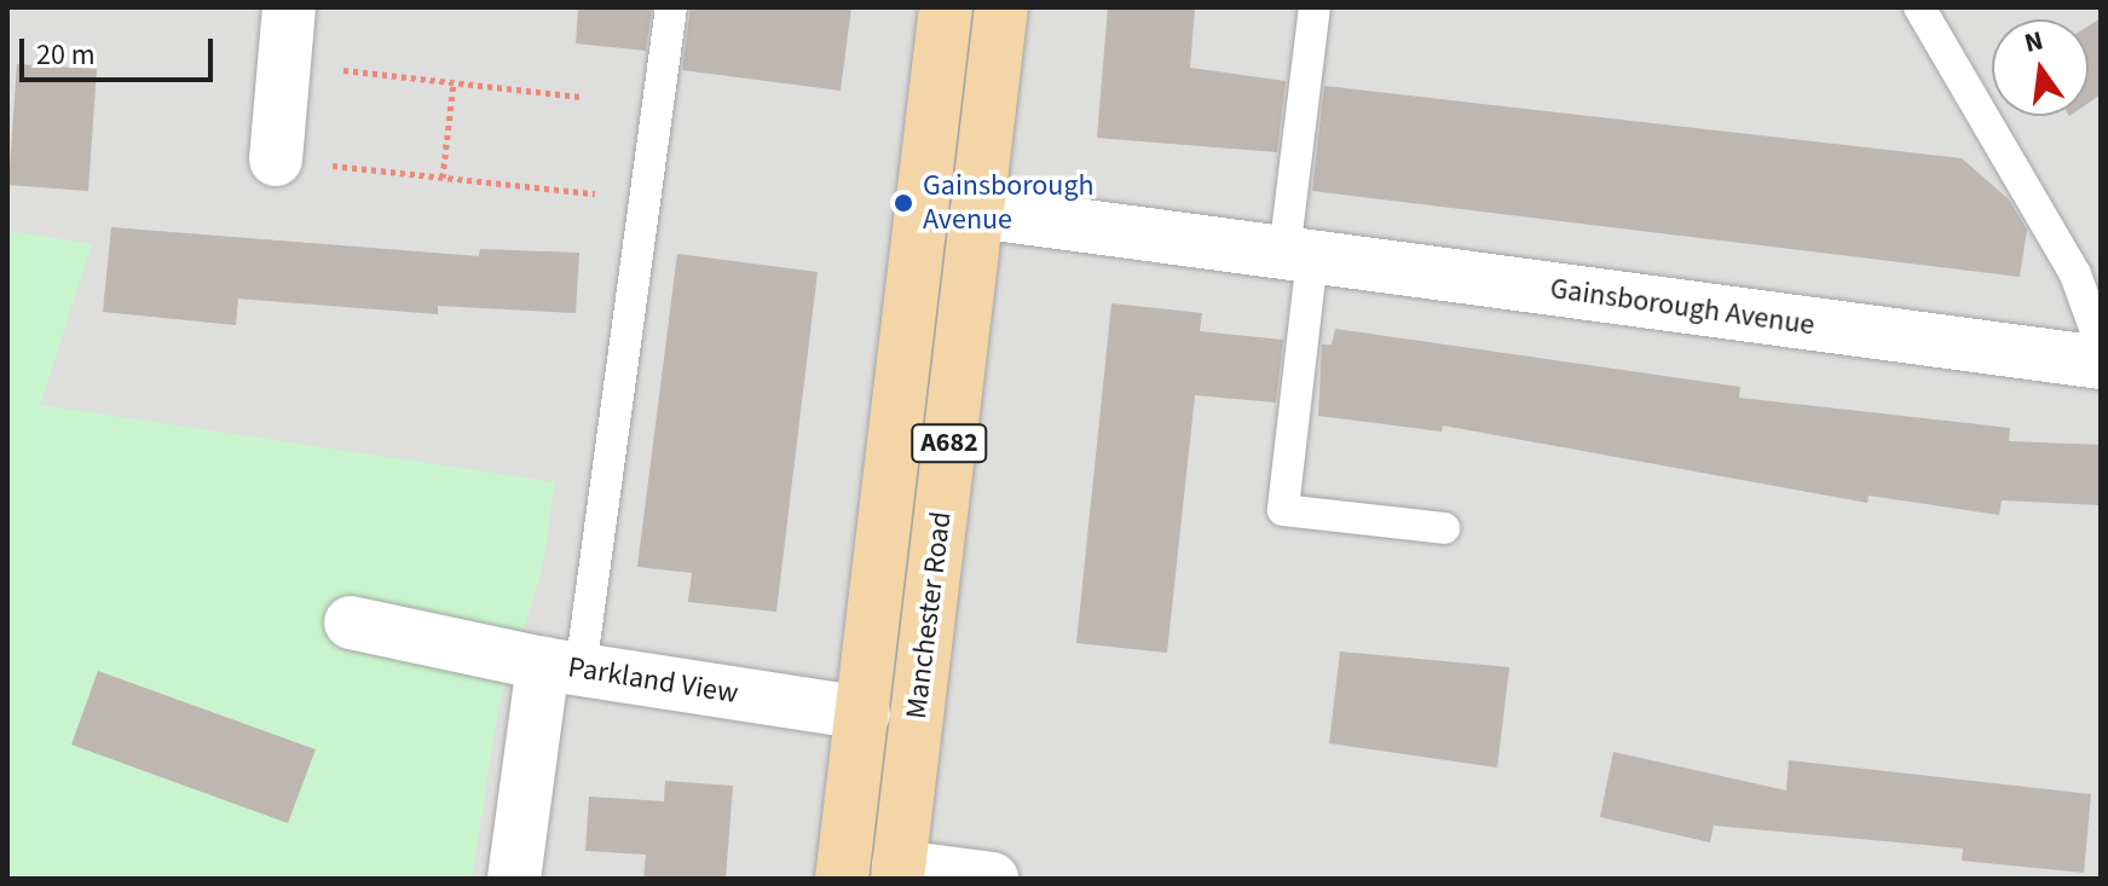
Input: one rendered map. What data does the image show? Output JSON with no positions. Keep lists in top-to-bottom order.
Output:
{
  "streets": {
    "main road": ["A682", "Manchester Road"],
    "street": ["Gainsborough Avenue", "Parkland View"]
  },
  "crossings": [
    ["Gainsborough Avenue", "Manchester Road"],
    ["Manchester Road", "Parkland View"]
  ],
  "places": ["Gainsborough Avenue"],
  "scale_bar": "20 m",
  "north": "top"
}
